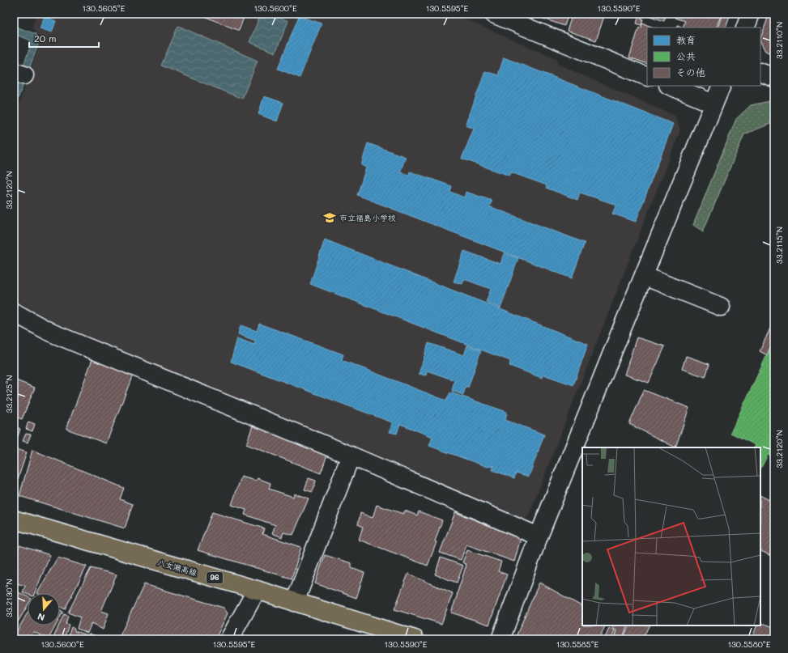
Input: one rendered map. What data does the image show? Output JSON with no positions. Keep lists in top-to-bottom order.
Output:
{
  "streets": {
    "main road": ["八女瀬高線", "96"]
  },
  "places": {
    "school or university": ["市立福島小学校"]
  },
  "legend": ["教育", "公共", "その他"],
  "scale_bar": "20 m",
  "north": "bottom",
  "coordinates": [
    "130.5605°E",
    "130.5600°E",
    "130.5595°E",
    "130.5590°E",
    "33.2110°N",
    "33.2120°N",
    "33.2115°N",
    "33.2125°N",
    "33.2130°N",
    "130.5585°E",
    "130.5580°E"
  ]
}
